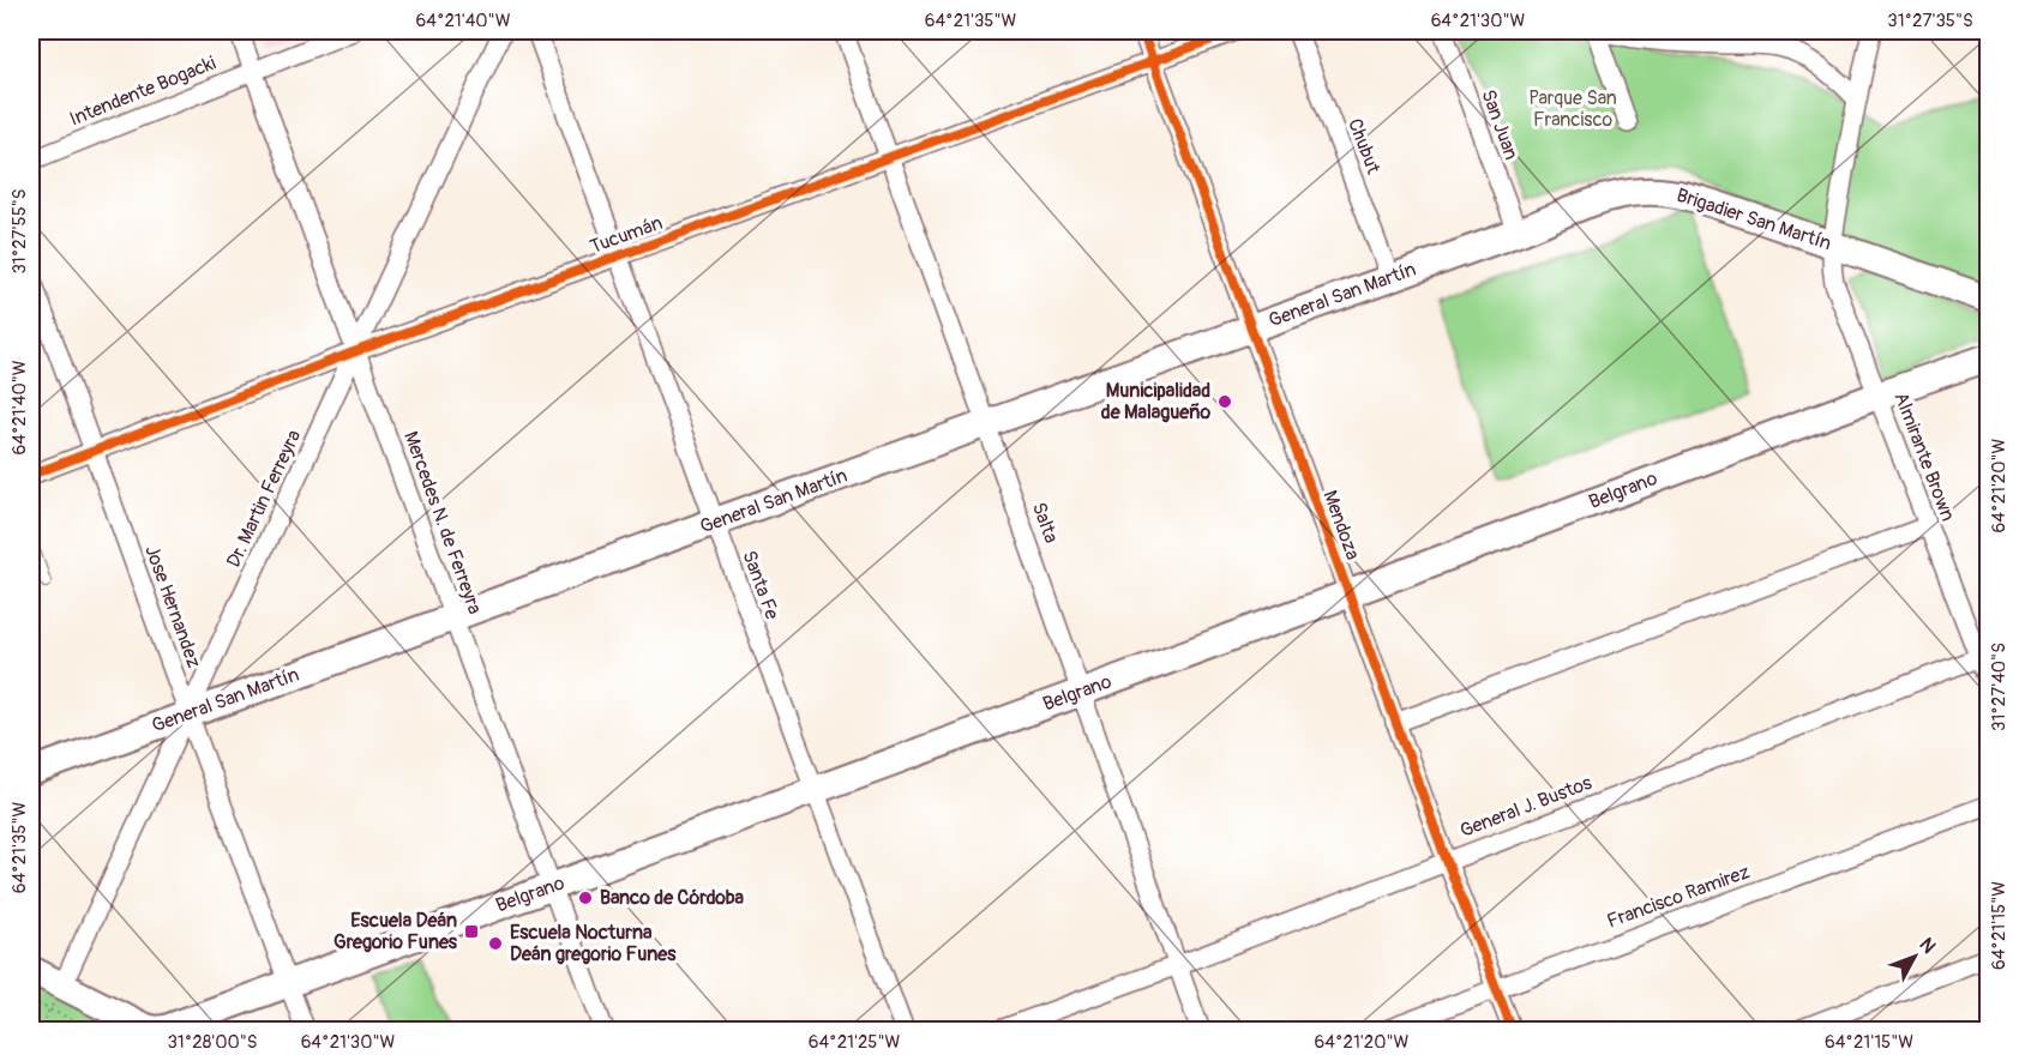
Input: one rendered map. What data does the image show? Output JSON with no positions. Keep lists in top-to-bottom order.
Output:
{
  "streets": {
    "main road": ["Brigadier San Martín", "General San Martín", "Belgrano"],
    "street": [
      "Intendente Bogacki",
      "San Juan",
      "Chubut",
      "Tucumán",
      "Almirante Brown",
      "Dr. Martin Ferreyra",
      "Mercedes N. de Ferreyra",
      "Salta",
      "Mendoza",
      "Santa Fe",
      "Jose Hernandez",
      "General J. Bustos",
      "Francisco Ramirez"
    ]
  },
  "crossings": [
    ["Intendente Bogacki", "Mercedes N. de Ferreyra"],
    ["San Juan", "Brigadier San Martín"],
    ["San Juan", "General San Martín"],
    ["Chubut", "General San Martín"],
    ["Brigadier San Martín", "General San Martín"],
    ["Brigadier San Martín", "Almirante Brown"],
    ["Tucumán", "Dr. Martin Ferreyra"],
    ["Tucumán", "Mercedes N. de Ferreyra"],
    ["Tucumán", "Salta"],
    ["Tucumán", "Mendoza"],
    ["Tucumán", "Santa Fe"],
    ["Tucumán", "Jose Hernandez"],
    ["General San Martín", "Dr. Martin Ferreyra"],
    ["General San Martín", "Mercedes N. de Ferreyra"],
    ["General San Martín", "Salta"],
    ["General San Martín", "Mendoza"],
    ["General San Martín", "Santa Fe"],
    ["General San Martín", "Jose Hernandez"],
    ["Almirante Brown", "Belgrano"],
    ["Almirante Brown", "General J. Bustos"],
    ["Belgrano", "Mercedes N. de Ferreyra"],
    ["Belgrano", "Salta"],
    ["Belgrano", "Mendoza"],
    ["Belgrano", "Santa Fe"],
    ["Belgrano", "Jose Hernandez"],
    ["Dr. Martin Ferreyra", "Mercedes N. de Ferreyra"],
    ["Dr. Martin Ferreyra", "Jose Hernandez"],
    ["Salta", "General J. Bustos"],
    ["Mendoza", "General J. Bustos"],
    ["Mendoza", "Francisco Ramirez"]
  ],
  "parks": ["Parque San Francisco"],
  "places": {
    "other": ["Municipalidad de Malagueño", "Banco de Córdoba", "Escuela Nocturna Deán gregorio Funes"],
    "transit": ["Escuela Deán Gregorio Funes"]
  },
  "north": "top right",
  "coordinates": [
    "64°21'40\"W",
    "64°21'35\"W",
    "64°21'30\"W",
    "31°27'35\"S",
    "31°27'55\"S",
    "64°21'20\"W",
    "31°27'40\"S",
    "64°21'15\"W",
    "31°28'00\"S",
    "64°21'25\"W"
  ]
}
